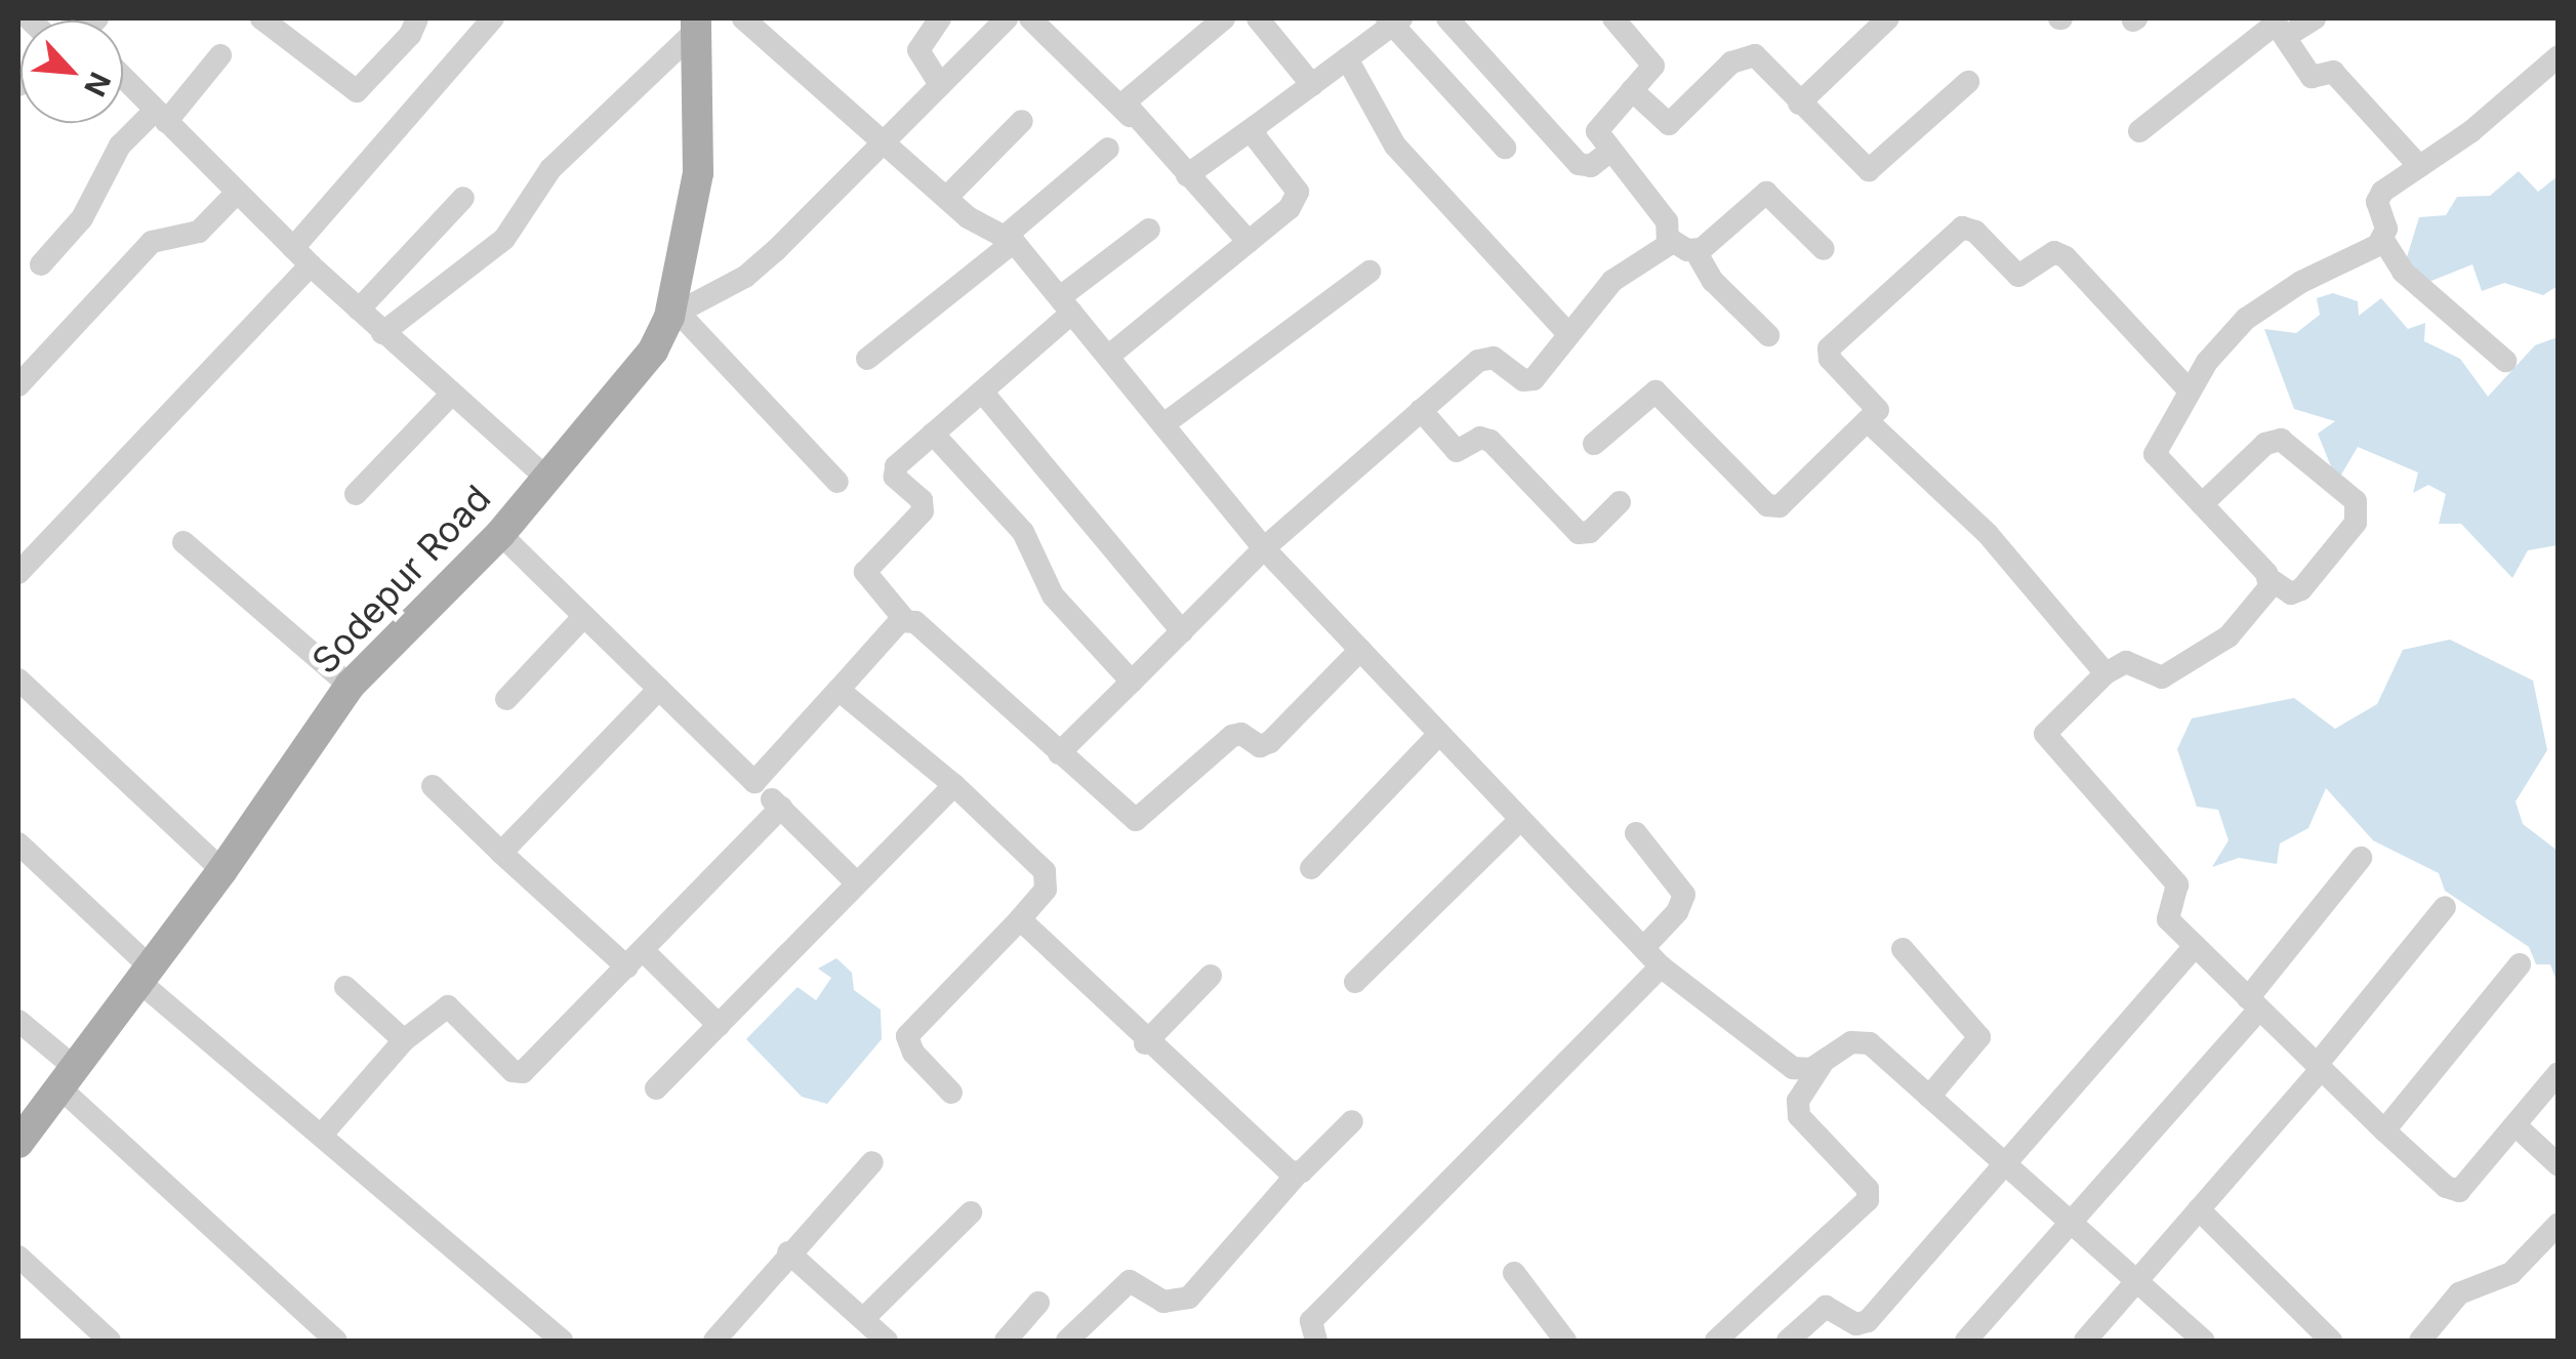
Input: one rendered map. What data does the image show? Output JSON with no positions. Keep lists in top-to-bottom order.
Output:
{
  "streets": {
    "main road": ["Sodepur Road"]
  },
  "north": "bottom right"
}
